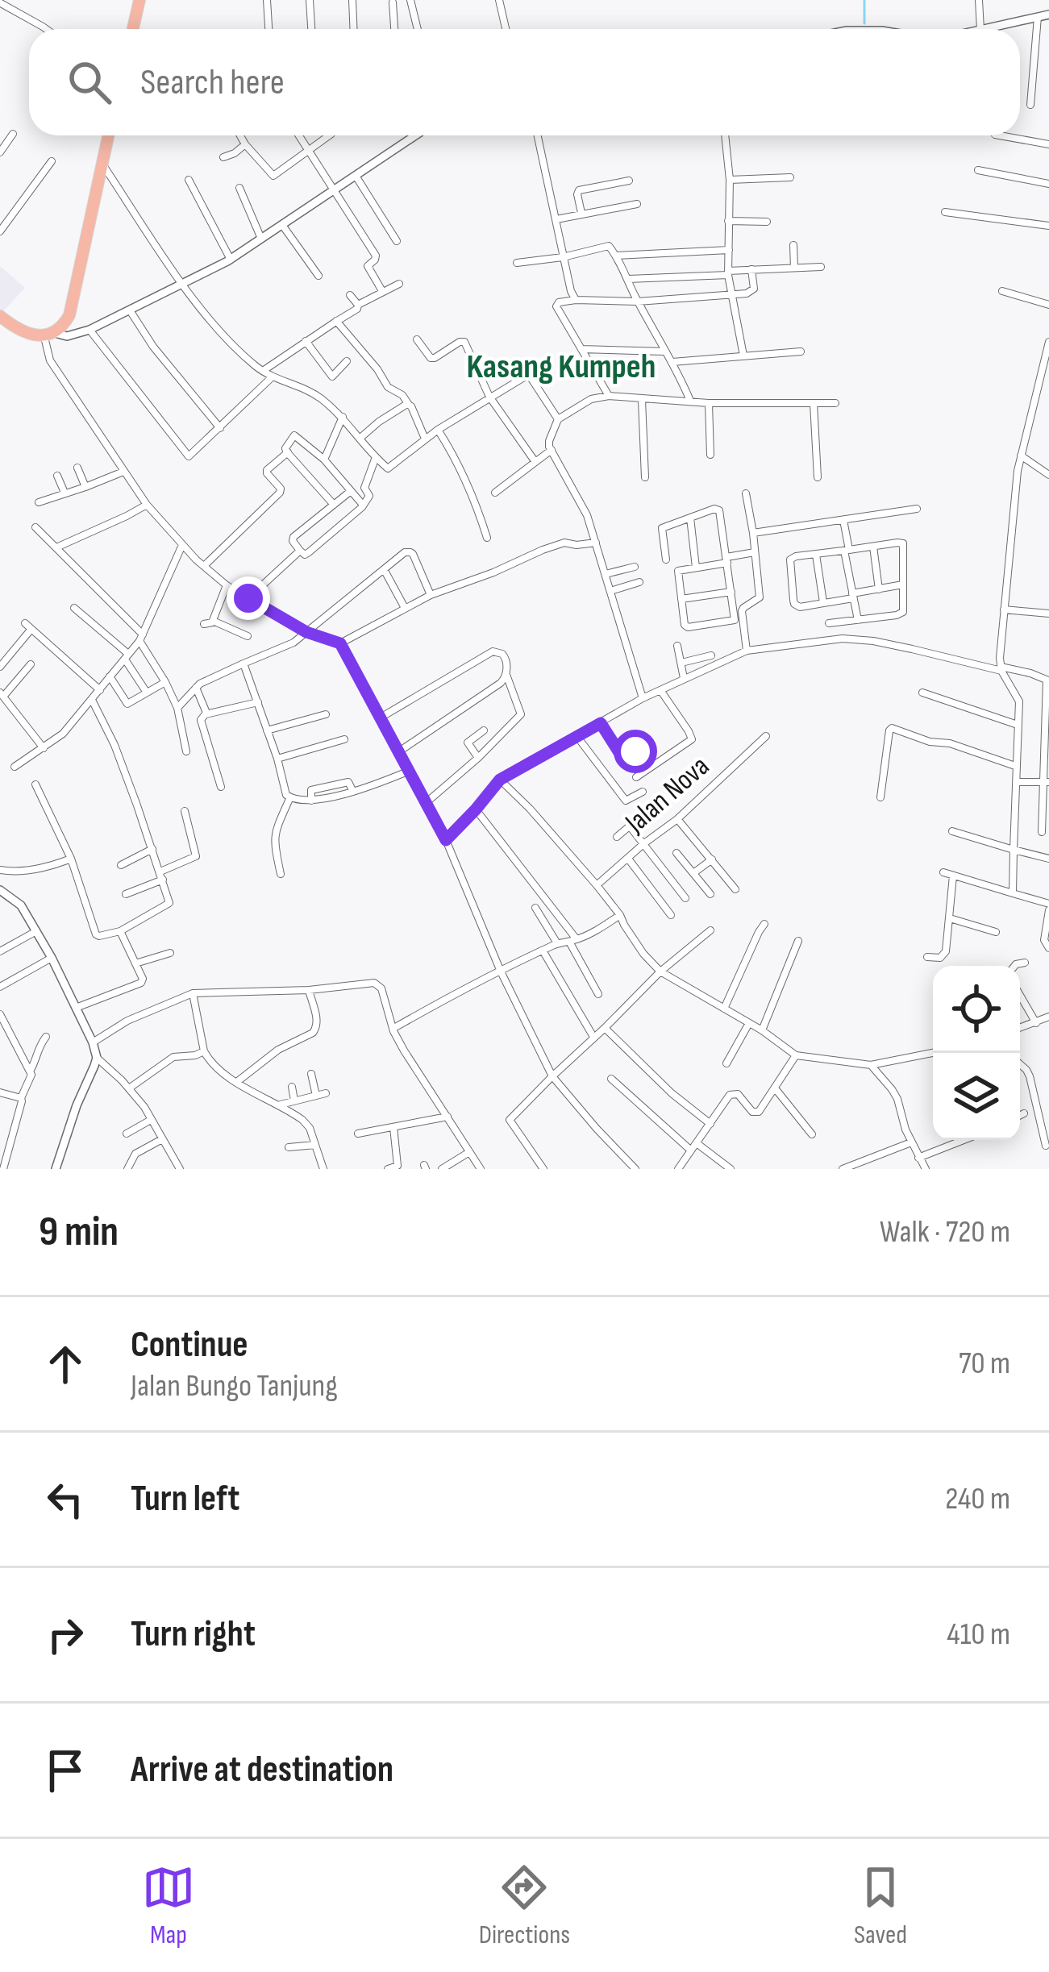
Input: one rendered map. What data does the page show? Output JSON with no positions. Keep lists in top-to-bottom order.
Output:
{
  "streets": {
    "street": ["Jalan Nova"]
  },
  "districts": ["Kasang Kumpeh"],
  "page": {
    "search": "Search here",
    "heading": ["9 min", "Walk · 720 m"],
    "list": [
      ["Continue", "Jalan Bungo Tanjung", "70 m"],
      ["Turn left", "240 m"],
      ["Turn right", "410 m"],
      "Arrive at destination"
    ],
    "nav": ["Map", "Directions", "Saved"]
  }
}
